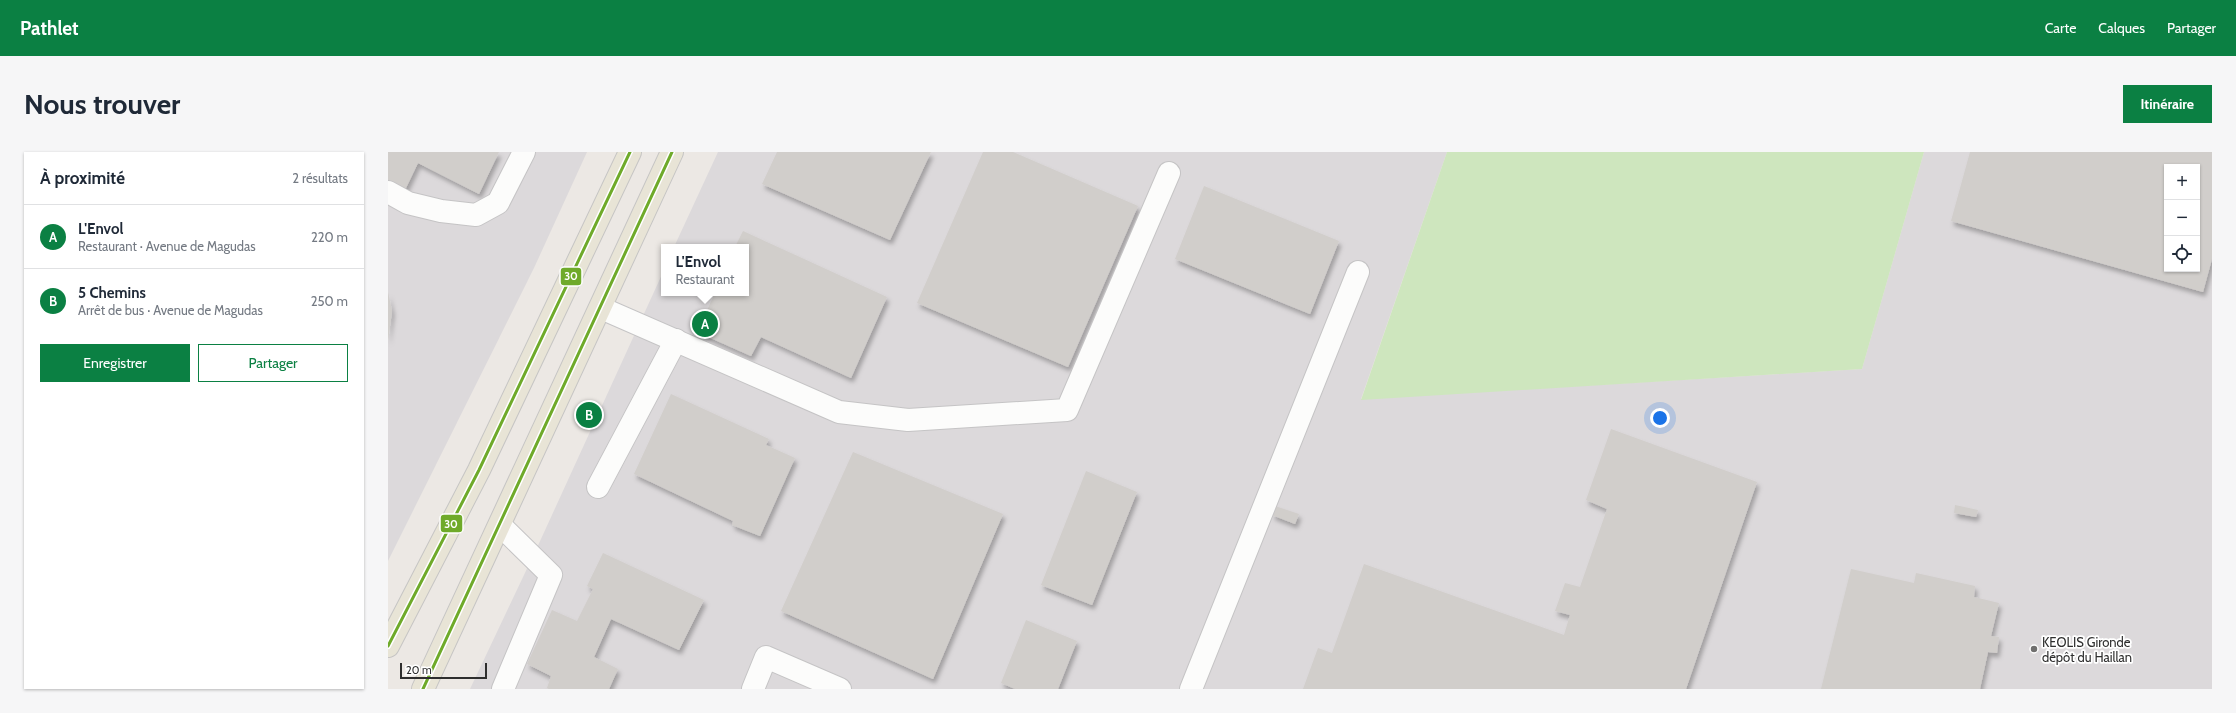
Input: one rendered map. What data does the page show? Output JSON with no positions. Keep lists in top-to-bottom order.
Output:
{
  "places": ["KEOLIS Gironde dépôt du Haillan"],
  "lines": ["transit line 30"],
  "scale_bar": "20 m",
  "page": {
    "header": "Pathlet",
    "nav": ["Carte", "Calques", "Partager"],
    "buttons": [
      "Itinéraire",
      ["Enregistrer", "Partager"]
    ],
    "title": "Nous trouver",
    "heading": ["À proximité", "2 résultats"],
    "map_buttons": ["+", "−"],
    "list": [
      {
        "mark": "A",
        "name": "L'Envol",
        "note": "Restaurant · Avenue de Magudas",
        "value": "220 m"
      },
      {
        "mark": "B",
        "name": "5 Chemins",
        "note": "Arrêt de bus · Avenue de Magudas",
        "value": "250 m"
      }
    ],
    "popup": ["L'Envol", "Restaurant"],
    "pins": ["A", "B"],
    "scale": "20 m"
  }
}
